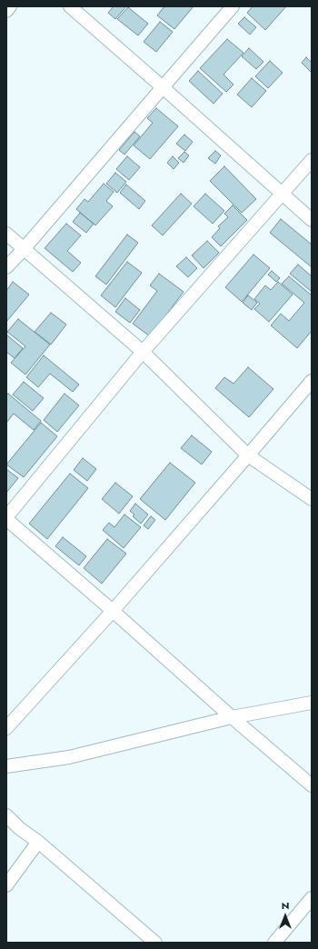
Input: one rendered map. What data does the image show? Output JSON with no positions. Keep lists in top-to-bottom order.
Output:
{
  "north": "top"
}
